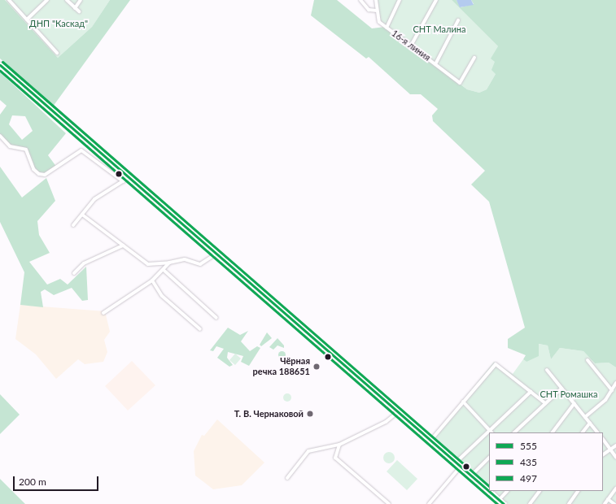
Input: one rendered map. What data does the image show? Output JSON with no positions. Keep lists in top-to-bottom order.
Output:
{
  "streets": {
    "street": ["16-я линия"]
  },
  "parks": ["ДНП \"Каскад\"", "СНТ Малина", "СНТ Ромашка"],
  "places": ["Чёрная речка 188651", "Т. В. Чернаковой"],
  "lines": ["transit line 497", "transit line 555", "transit line 435"],
  "legend": ["555", "435", "497"],
  "scale_bar": "200 m"
}
